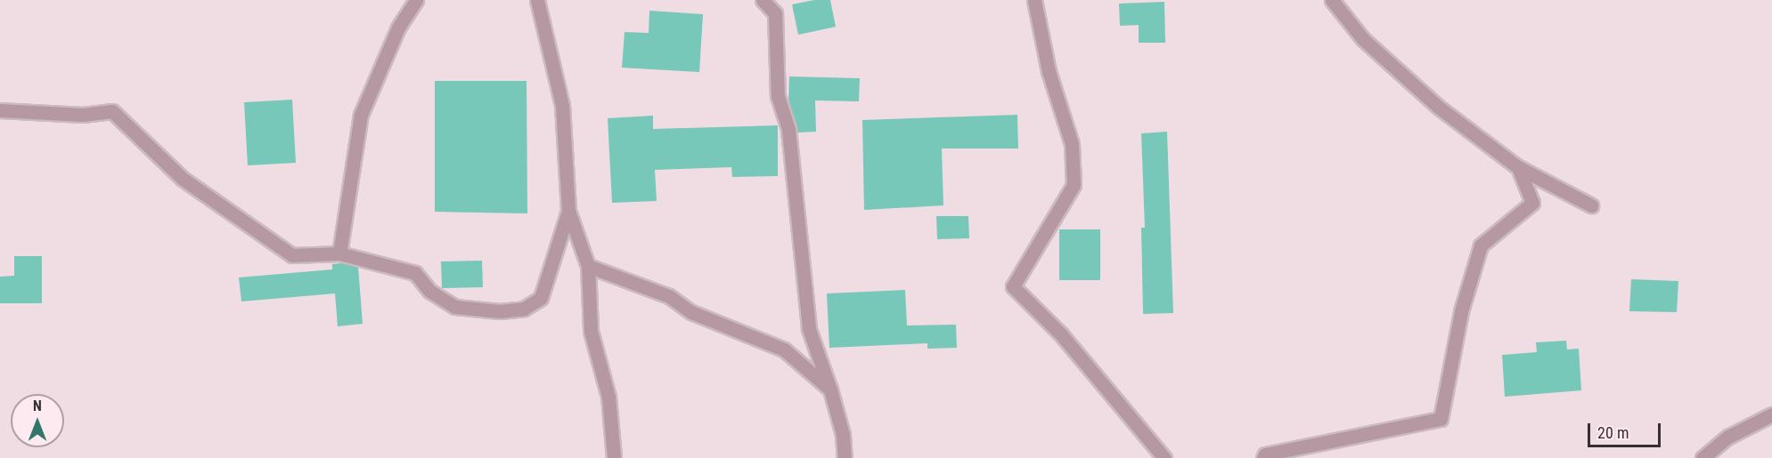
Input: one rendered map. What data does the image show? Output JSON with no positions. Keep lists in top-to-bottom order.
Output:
{
  "scale_bar": "20 m",
  "north": "top"
}
